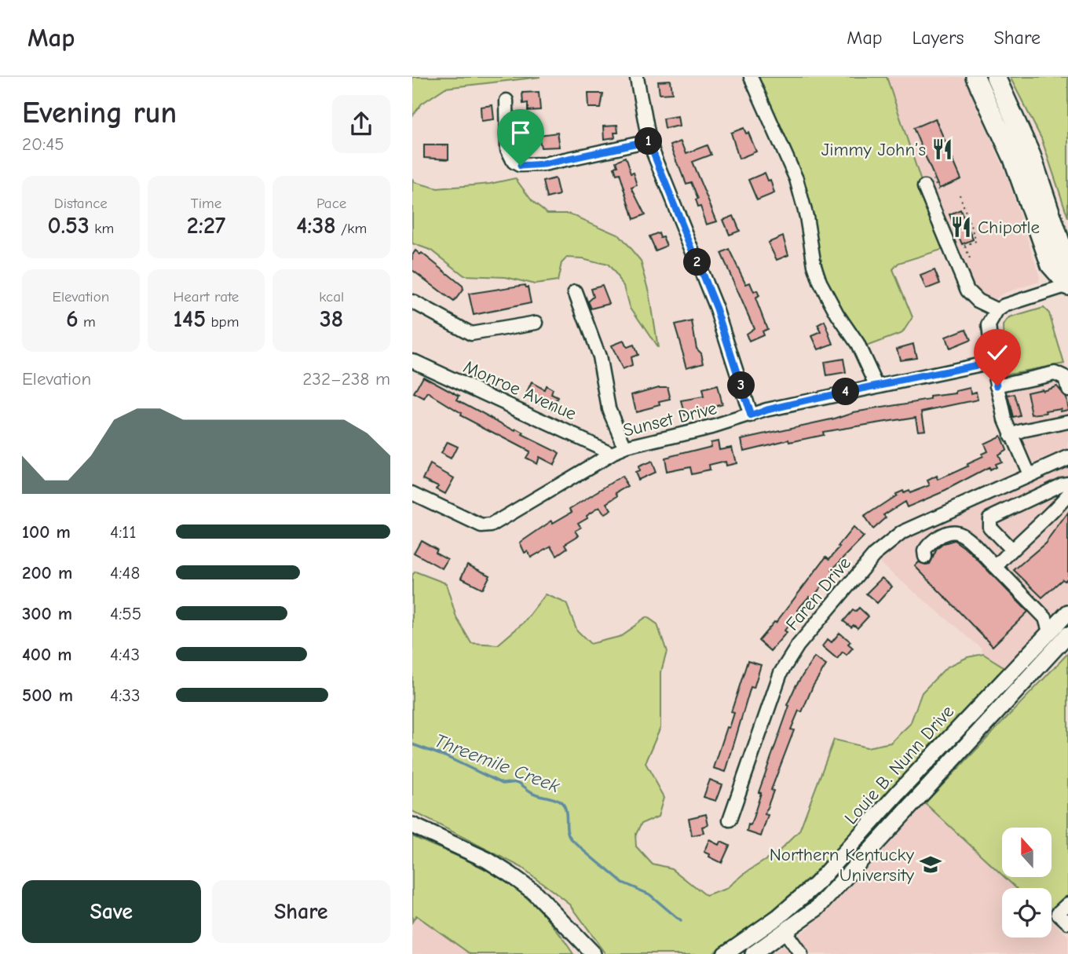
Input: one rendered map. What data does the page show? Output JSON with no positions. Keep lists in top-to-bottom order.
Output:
{
  "streets": {
    "main road": ["Louie B. Nunn Drive"],
    "street": ["Monroe Avenue", "Sunset Drive", "Faren Drive"]
  },
  "crossings": [
    ["Monroe Avenue", "Sunset Drive"]
  ],
  "water": ["Threemile Creek"],
  "places": {
    "restaurant": ["Jimmy John’s", "Chipotle"],
    "school or university": ["Northern Kentucky University"]
  },
  "north": "top",
  "page": {
    "header": "Map",
    "nav": ["Map", "Layers", "Share"],
    "heading": ["Evening run", "20:45"],
    "pins": [
      "1",
      "2",
      "3",
      "4"
    ],
    "stats": [
      ["Distance", "0.53 km"],
      ["Time", "2:27"],
      ["Pace", "4:38 /km"],
      ["Elevation", "6 m"],
      ["Heart rate", "145 bpm"],
      ["kcal", "38"]
    ],
    "chart": ["Elevation", "232–238 m"],
    "list": [
      {
        "name": "100 m",
        "note": "4:11"
      },
      {
        "name": "200 m",
        "note": "4:48"
      },
      {
        "name": "300 m",
        "note": "4:55"
      },
      {
        "name": "400 m",
        "note": "4:43"
      },
      {
        "name": "500 m",
        "note": "4:33"
      }
    ],
    "buttons": ["Save", "Share"]
  }
}
